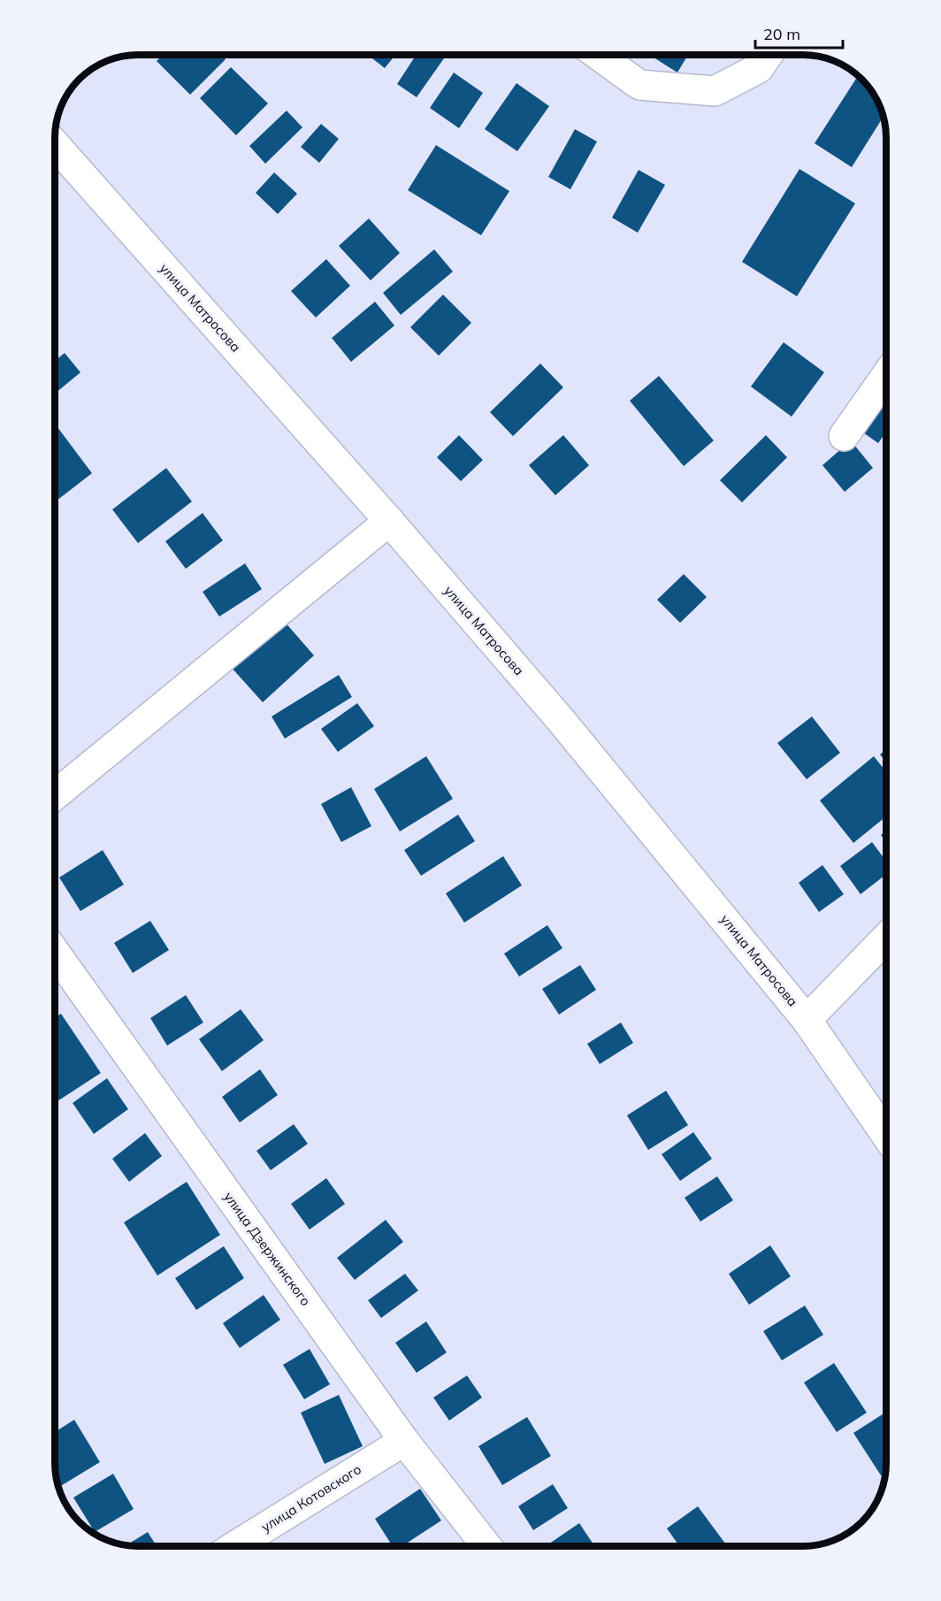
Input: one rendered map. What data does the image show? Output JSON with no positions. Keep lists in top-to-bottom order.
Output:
{
  "streets": {
    "street": ["улица Матросова", "улица Дзержинского", "улица Котовского"]
  },
  "crossings": [
    ["улица Дзержинского", "улица Котовского"]
  ],
  "scale_bar": "20 m"
}
